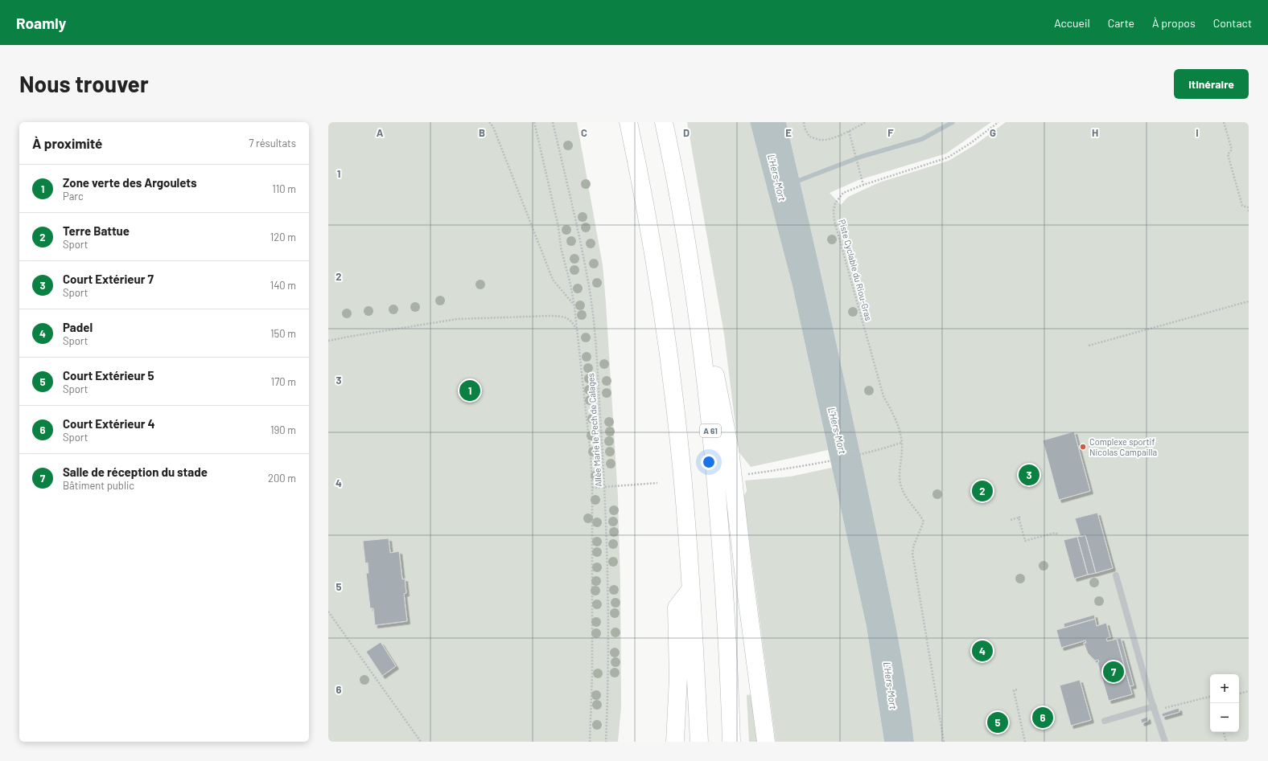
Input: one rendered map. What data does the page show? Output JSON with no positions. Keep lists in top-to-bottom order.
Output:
{
  "streets": {
    "highway": ["A 61"],
    "path": ["Piste Cyclable du Riou-Gras", "Allée Marie le Pech de Calages"]
  },
  "water": ["L'Hers-Mort"],
  "places": ["Complexe sportif Nicolas Campailla"],
  "page": {
    "header": "Roamly",
    "nav": [
      "Accueil",
      "Carte",
      "À propos",
      "Contact"
    ],
    "buttons": "Itinéraire",
    "title": "Nous trouver",
    "heading": ["À proximité", "7 résultats"],
    "list": [
      {
        "mark": "1",
        "name": "Zone verte des Argoulets",
        "note": "Parc",
        "value": "110 m"
      },
      {
        "mark": "2",
        "name": "Terre Battue",
        "note": "Sport",
        "value": "120 m"
      },
      {
        "mark": "3",
        "name": "Court Extérieur 7",
        "note": "Sport",
        "value": "140 m"
      },
      {
        "mark": "4",
        "name": "Padel",
        "note": "Sport",
        "value": "150 m"
      },
      {
        "mark": "5",
        "name": "Court Extérieur 5",
        "note": "Sport",
        "value": "170 m"
      },
      {
        "mark": "6",
        "name": "Court Extérieur 4",
        "note": "Sport",
        "value": "190 m"
      },
      {
        "mark": "7",
        "name": "Salle de réception du stade",
        "note": "Bâtiment public",
        "value": "200 m"
      }
    ],
    "pins": [
      "1",
      "3",
      "2",
      "4",
      "7",
      "6",
      "5"
    ],
    "map_buttons": ["+", "−"]
  },
  "grid": {
    "columns": [
      "A",
      "B",
      "C",
      "D",
      "E",
      "F",
      "G",
      "H",
      "I"
    ],
    "rows": [
      "1",
      "2",
      "3",
      "4",
      "5",
      "6"
    ]
  }
}
